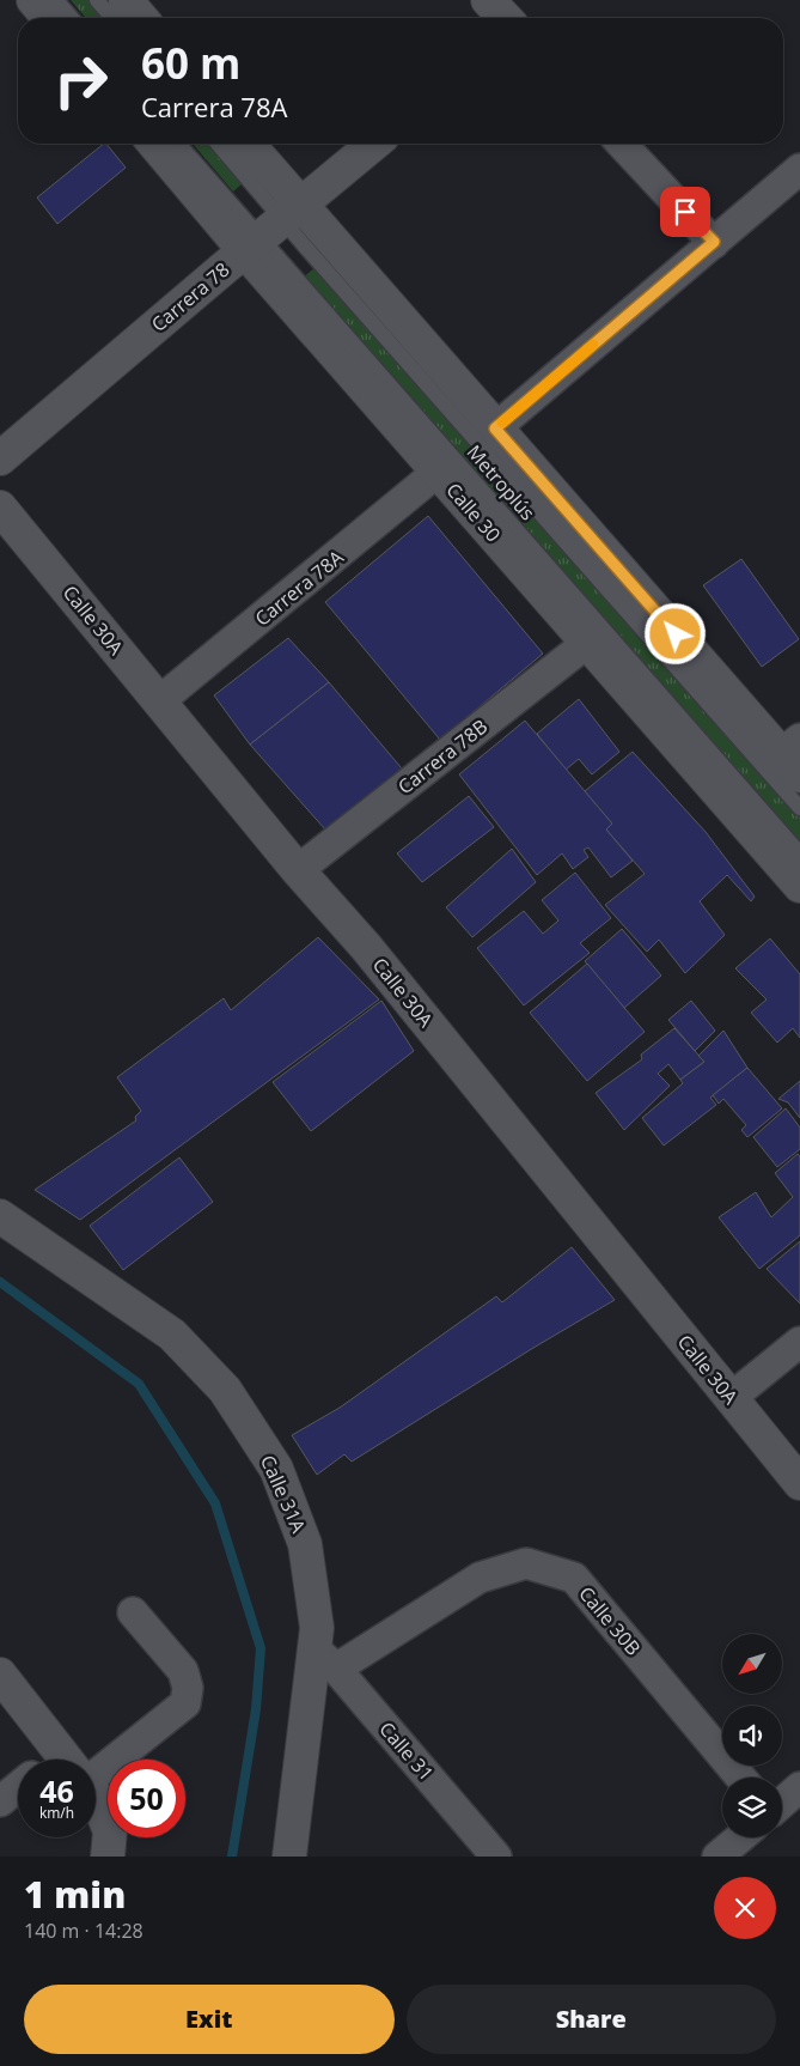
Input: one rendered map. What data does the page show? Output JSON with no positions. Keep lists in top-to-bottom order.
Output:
{
  "streets": {
    "main road": [
      "Carrera 78",
      "Calle 30",
      "Calle 30A",
      "Calle 31A"
    ],
    "street": [
      "Carrera 78A",
      "Carrera 78B",
      "Calle 30B",
      "Calle 31"
    ],
    "lane": ["Metroplús"]
  },
  "crossings": [
    ["Carrera 78", "Metroplús"],
    ["Carrera 78", "Calle 30"],
    ["Metroplús", "Calle 30"],
    ["Calle 30", "Carrera 78A"],
    ["Calle 30", "Carrera 78B"],
    ["Carrera 78A", "Calle 30A"],
    ["Calle 30A", "Carrera 78B"],
    ["Calle 31A", "Calle 30B"],
    ["Calle 31A", "Calle 31"],
    ["Calle 30B", "Calle 31"]
  ],
  "north": "bottom left",
  "page": {
    "turn": ["60 m", "Carrera 78A"],
    "speed": "46 km/h",
    "limit": "50",
    "heading": ["1 min", "140 m · 14:28"],
    "buttons": ["Exit", "Share"]
  }
}
